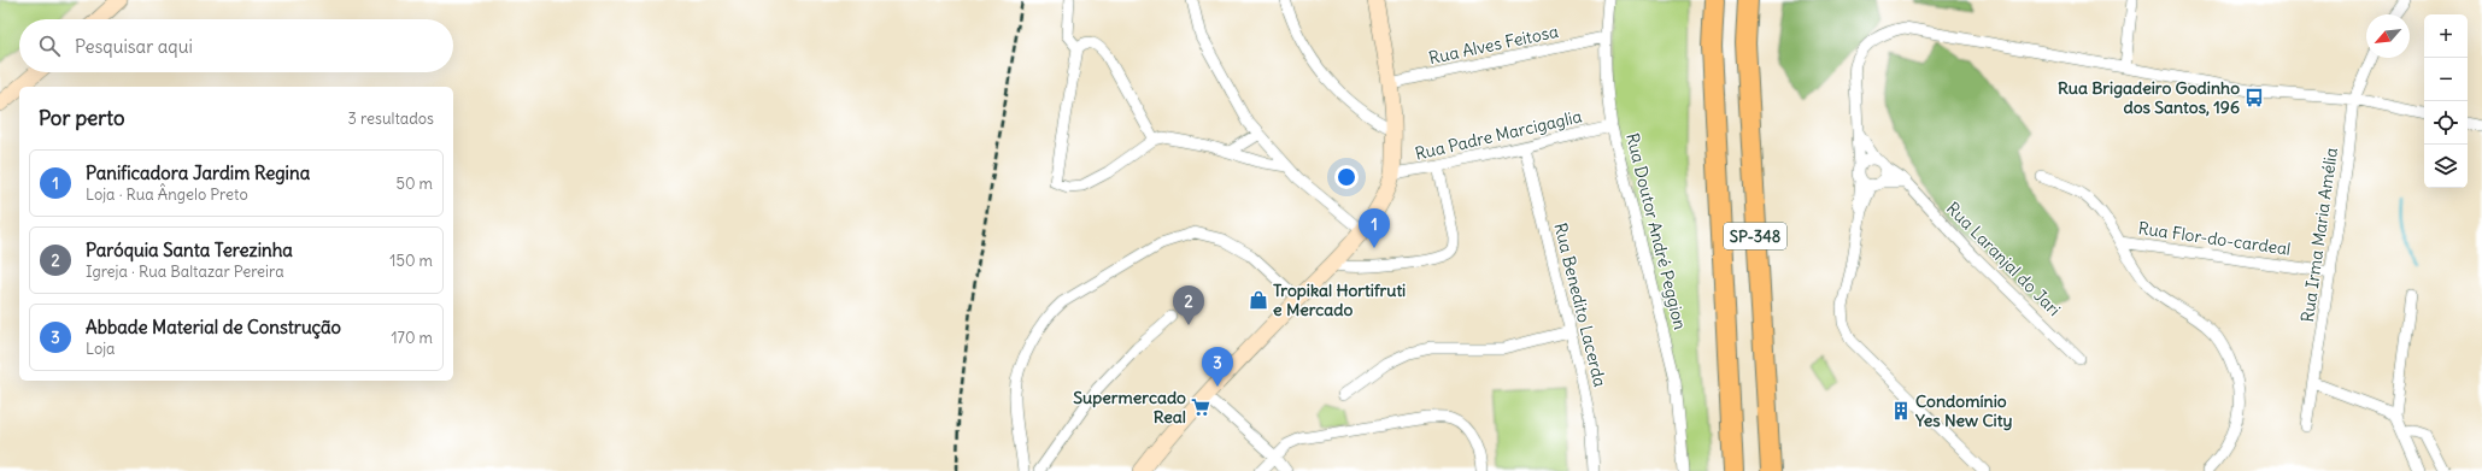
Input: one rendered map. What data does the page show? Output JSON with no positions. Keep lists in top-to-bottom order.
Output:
{
  "streets": {
    "highway": ["SP-348"],
    "street": [
      "Rua Alves Feitosa",
      "Rua Padre Marcigaglia",
      "Rua Doutor André Peggion",
      "Rua Irma Maria Amélia",
      "Rua Flor-do-cardeal",
      "Rua Laranjal do Jari",
      "Rua Benedito Lacerda"
    ]
  },
  "crossings": [
    ["Rua Alves Feitosa", "Rua Doutor André Peggion"],
    ["Rua Padre Marcigaglia", "Rua Doutor André Peggion"],
    ["Rua Padre Marcigaglia", "Rua Benedito Lacerda"],
    ["Rua Irma Maria Amélia", "Rua Flor-do-cardeal"]
  ],
  "places": {
    "bus stop": ["Rua Brigadeiro Godinho dos Santos, 196"],
    "shop": ["Tropikal Hortifruti e Mercado"],
    "supermarket": ["Supermercado Real"],
    "building": ["Condomínio Yes New City"]
  },
  "north": "bottom left",
  "page": {
    "map_buttons": ["+", "−"],
    "search": "Pesquisar aqui",
    "heading": ["Por perto", "3 resultados"],
    "list": [
      {
        "mark": "1",
        "name": "Panificadora Jardim Regina",
        "note": "Loja · Rua Ângelo Preto",
        "value": "50 m"
      },
      {
        "mark": "2",
        "name": "Paróquia Santa Terezinha",
        "note": "Igreja · Rua Baltazar Pereira",
        "value": "150 m"
      },
      {
        "mark": "3",
        "name": "Abbade Material de Construção",
        "note": "Loja",
        "value": "170 m"
      }
    ],
    "pins": ["1", "2", "3"]
  }
}
